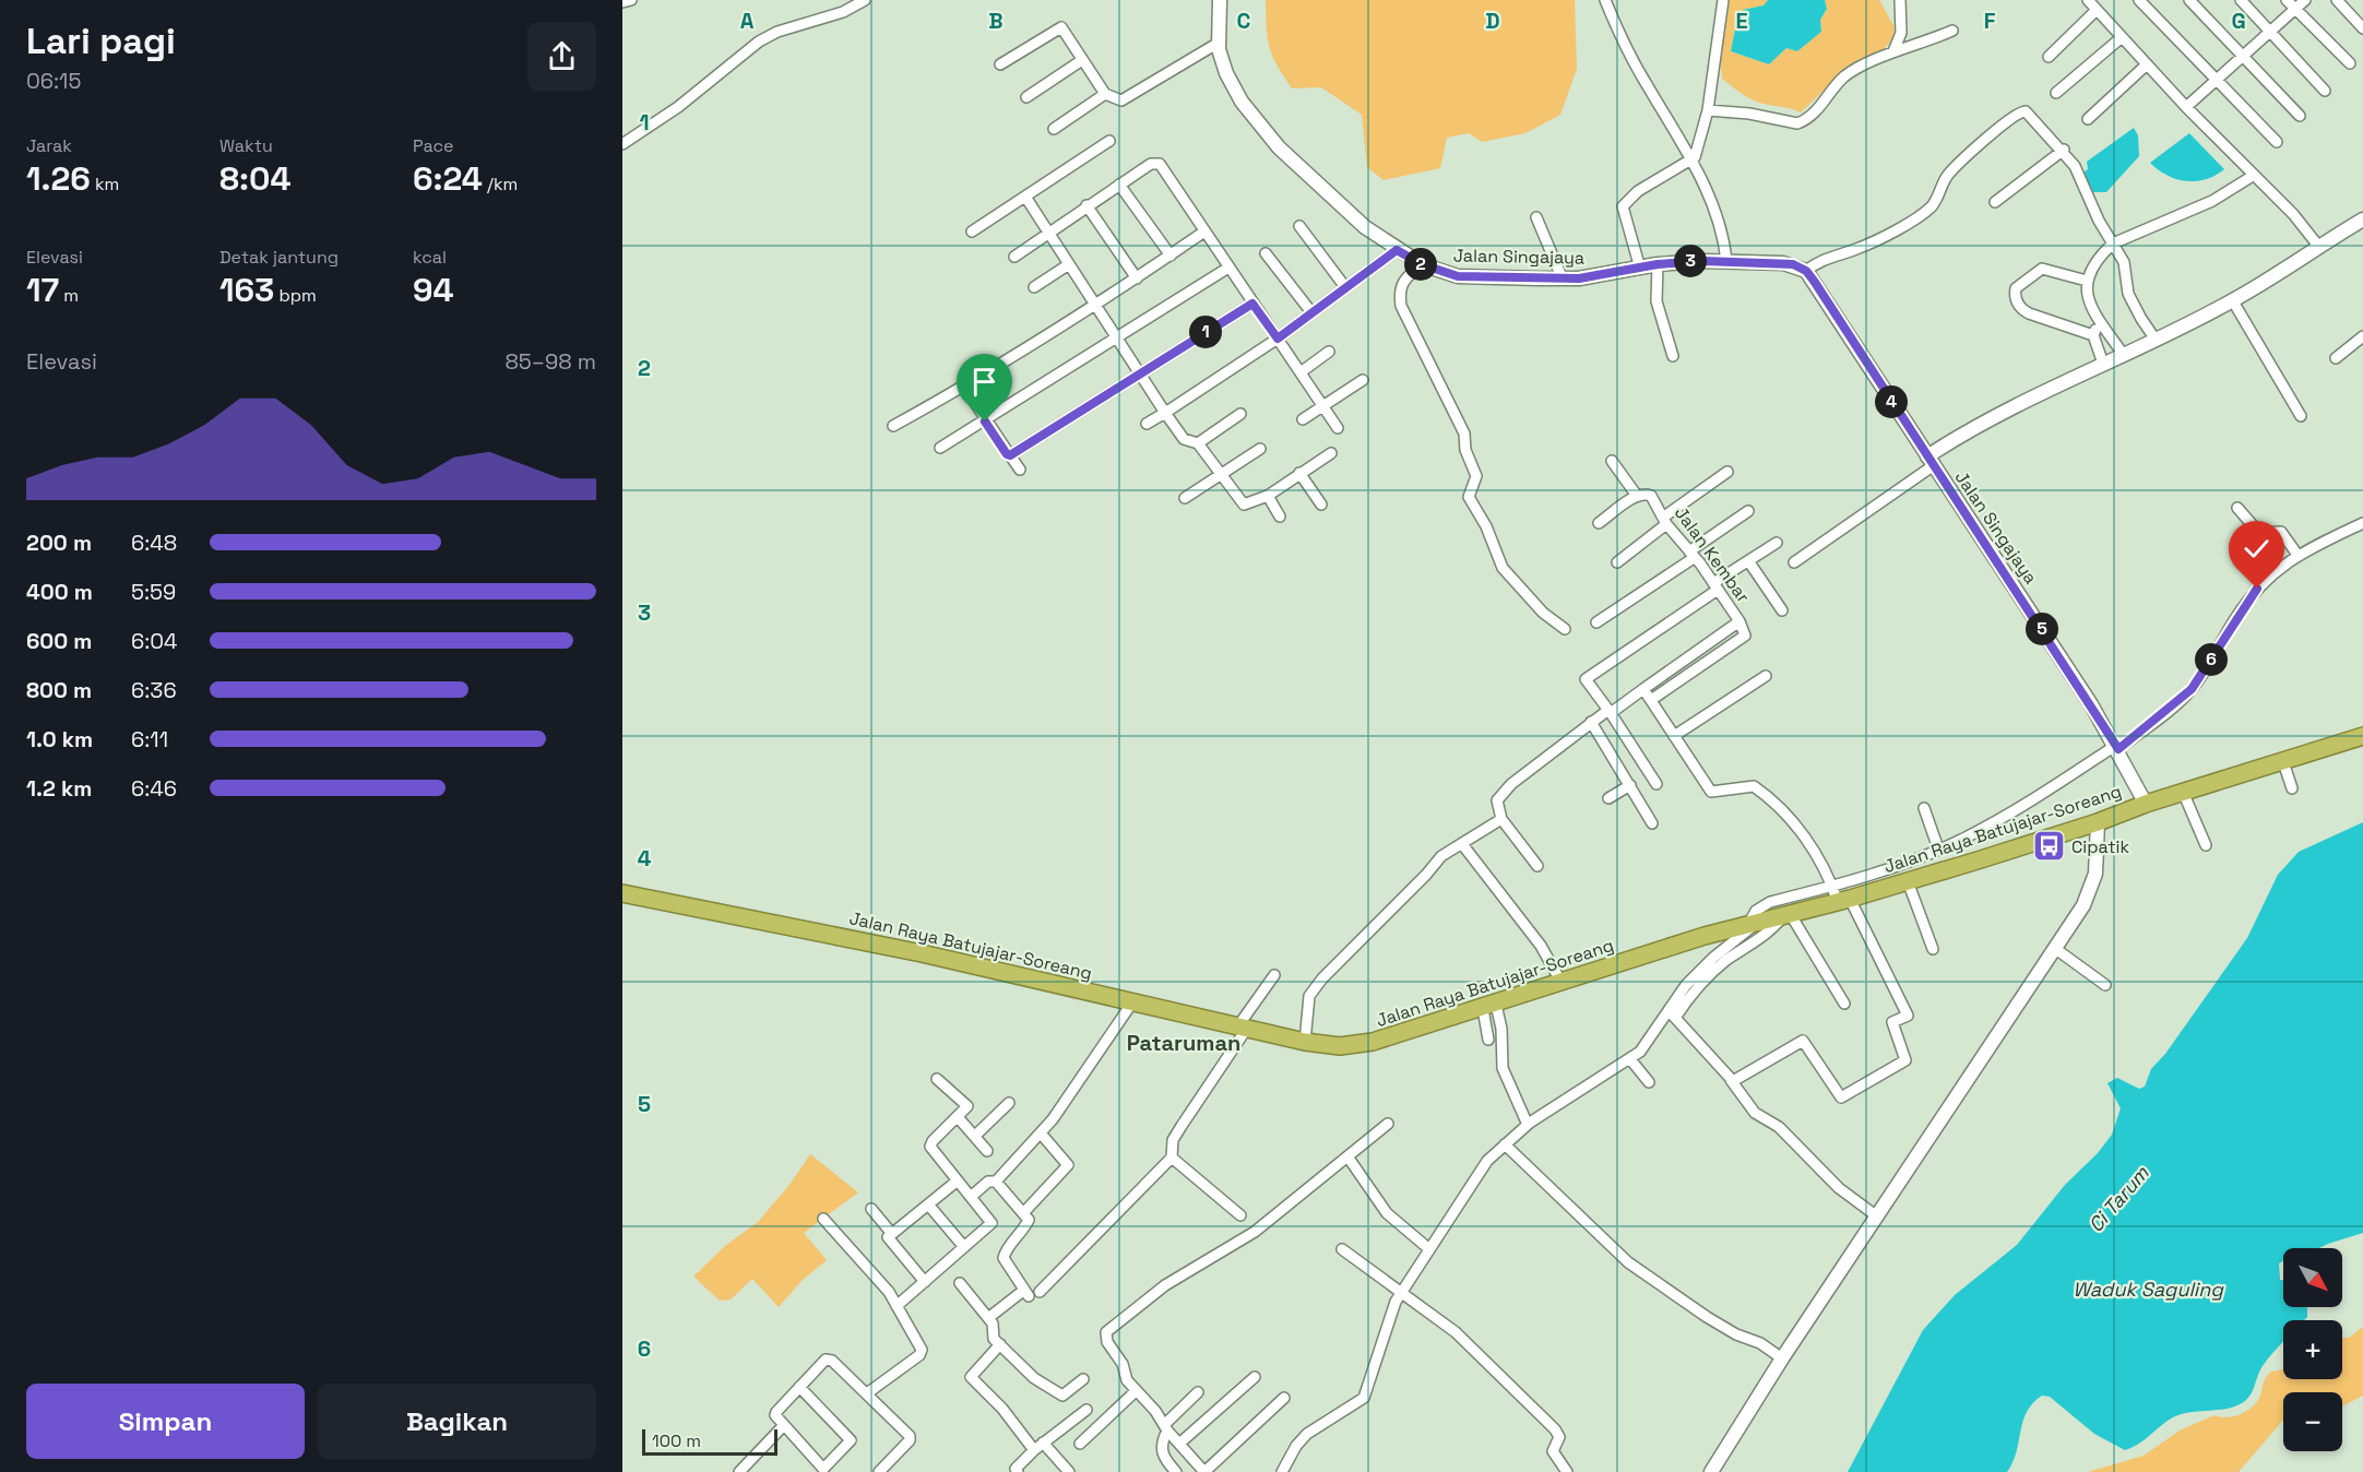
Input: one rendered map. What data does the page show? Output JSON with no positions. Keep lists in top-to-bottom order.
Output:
{
  "streets": {
    "highway": ["Jalan Raya Batujajar-Soreang"],
    "street": ["Jalan Singajaya", "Jalan Kembar"]
  },
  "crossings": [
    ["Jalan Singajaya", "Jalan Raya Batujajar-Soreang"]
  ],
  "districts": ["Pataruman"],
  "water": ["Ci Tarum", "Waduk Saguling"],
  "places": {
    "bus stop": ["Cipatik"]
  },
  "scale_bar": "100 m",
  "north": "bottom right",
  "page": {
    "heading": ["Lari pagi", "06:15"],
    "stats": [
      ["Jarak", "1.26 km"],
      ["Waktu", "8:04"],
      ["Pace", "6:24 /km"],
      ["Elevasi", "17 m"],
      ["Detak jantung", "163 bpm"],
      ["kcal", "94"]
    ],
    "pins": [
      "3",
      "2",
      "1",
      "4",
      "5",
      "6"
    ],
    "chart": ["Elevasi", "85–98 m"],
    "list": [
      {
        "name": "200 m",
        "note": "6:48"
      },
      {
        "name": "400 m",
        "note": "5:59"
      },
      {
        "name": "600 m",
        "note": "6:04"
      },
      {
        "name": "800 m",
        "note": "6:36"
      },
      {
        "name": "1.0 km",
        "note": "6:11"
      },
      {
        "name": "1.2 km",
        "note": "6:46"
      }
    ],
    "map_buttons": ["+", "−"],
    "buttons": ["Simpan", "Bagikan"],
    "scale": "100 m"
  },
  "grid": {
    "columns": [
      "A",
      "B",
      "C",
      "D",
      "E",
      "F",
      "G"
    ],
    "rows": [
      "1",
      "2",
      "3",
      "4",
      "5",
      "6"
    ]
  }
}
